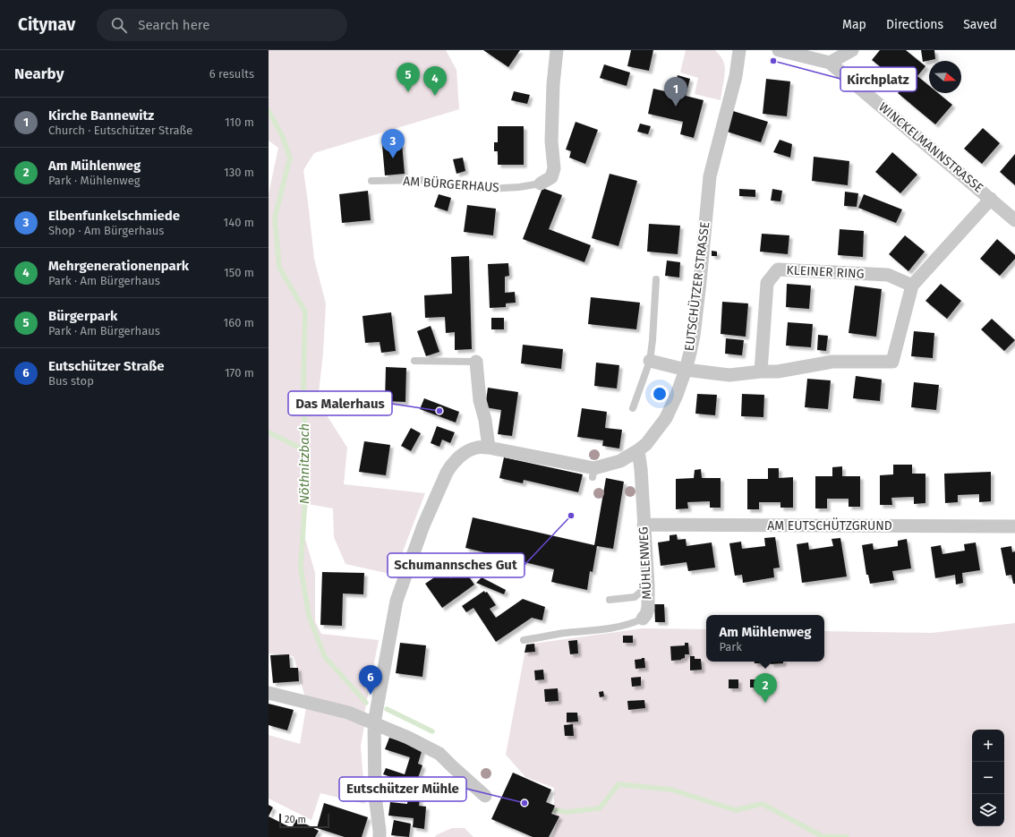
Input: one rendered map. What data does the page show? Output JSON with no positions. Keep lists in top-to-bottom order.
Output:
{
  "streets": {
    "street": [
      "WINCKELMANNSTRASSE",
      "AM BÜRGERHAUS",
      "KLEINER RING",
      "EUTSCHÜTZER STRASSE",
      "AM EUTSCHÜTZGRUND",
      "MÜHLENWEG"
    ]
  },
  "crossings": [
    ["EUTSCHÜTZER STRASSE", "MÜHLENWEG"],
    ["AM EUTSCHÜTZGRUND", "MÜHLENWEG"]
  ],
  "water": ["Nöthnitzbach"],
  "places": [
    "Kirchplatz",
    "Das Malerhaus",
    "Schumannsches Gut",
    "Eutschützer Mühle"
  ],
  "scale_bar": "20 m",
  "north": "right",
  "page": {
    "header": "Citynav",
    "search": "Search here",
    "nav": ["Map", "Directions", "Saved"],
    "heading": ["Nearby", "6 results"],
    "pins": [
      "5",
      "4",
      "1",
      "3",
      "6",
      "2"
    ],
    "list": [
      {
        "mark": "1",
        "name": "Kirche Bannewitz",
        "note": "Church · Eutschützer Straße",
        "value": "110 m"
      },
      {
        "mark": "2",
        "name": "Am Mühlenweg",
        "note": "Park · Mühlenweg",
        "value": "130 m"
      },
      {
        "mark": "3",
        "name": "Elbenfunkelschmiede",
        "note": "Shop · Am Bürgerhaus",
        "value": "140 m"
      },
      {
        "mark": "4",
        "name": "Mehrgenerationenpark",
        "note": "Park · Am Bürgerhaus",
        "value": "150 m"
      },
      {
        "mark": "5",
        "name": "Bürgerpark",
        "note": "Park · Am Bürgerhaus",
        "value": "160 m"
      },
      {
        "mark": "6",
        "name": "Eutschützer Straße",
        "note": "Bus stop",
        "value": "170 m"
      }
    ],
    "popup": ["Am Mühlenweg", "Park"],
    "map_buttons": ["+", "−"],
    "scale": "20 m"
  }
}
